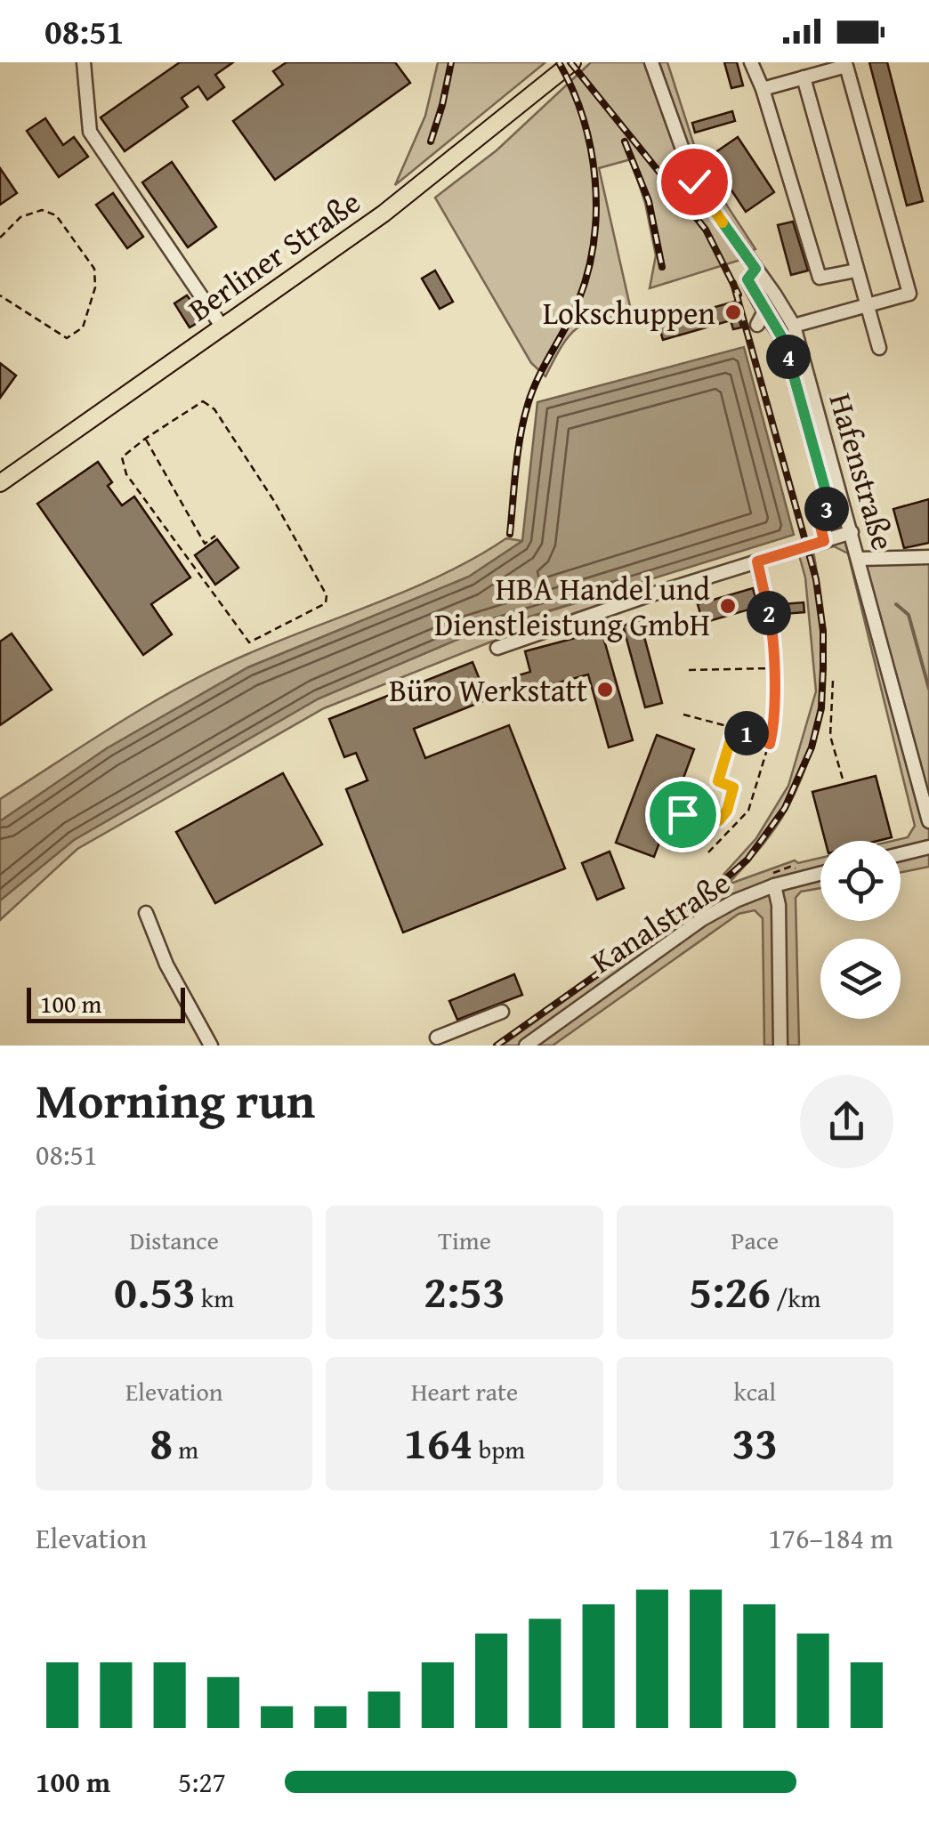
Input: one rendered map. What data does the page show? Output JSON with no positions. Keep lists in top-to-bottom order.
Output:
{
  "streets": {
    "main road": ["Berliner Straße"],
    "street": ["Hafenstraße", "Kanalstraße"]
  },
  "places": ["Lokschuppen", "HBA Handel und Dienstleistung GmbH", "Büro Werkstatt"],
  "scale_bar": "100 m",
  "page": {
    "status": "08:51",
    "pins": [
      "4",
      "3",
      "2",
      "1"
    ],
    "scale": "100 m",
    "heading": ["Morning run", "08:51"],
    "stats": [
      ["Distance", "0.53 km"],
      ["Time", "2:53"],
      ["Pace", "5:26 /km"],
      ["Elevation", "8 m"],
      ["Heart rate", "164 bpm"],
      ["kcal", "33"]
    ],
    "chart": ["Elevation", "176–184 m"],
    "list": [
      {
        "name": "100 m",
        "note": "5:27"
      }
    ]
  }
}
